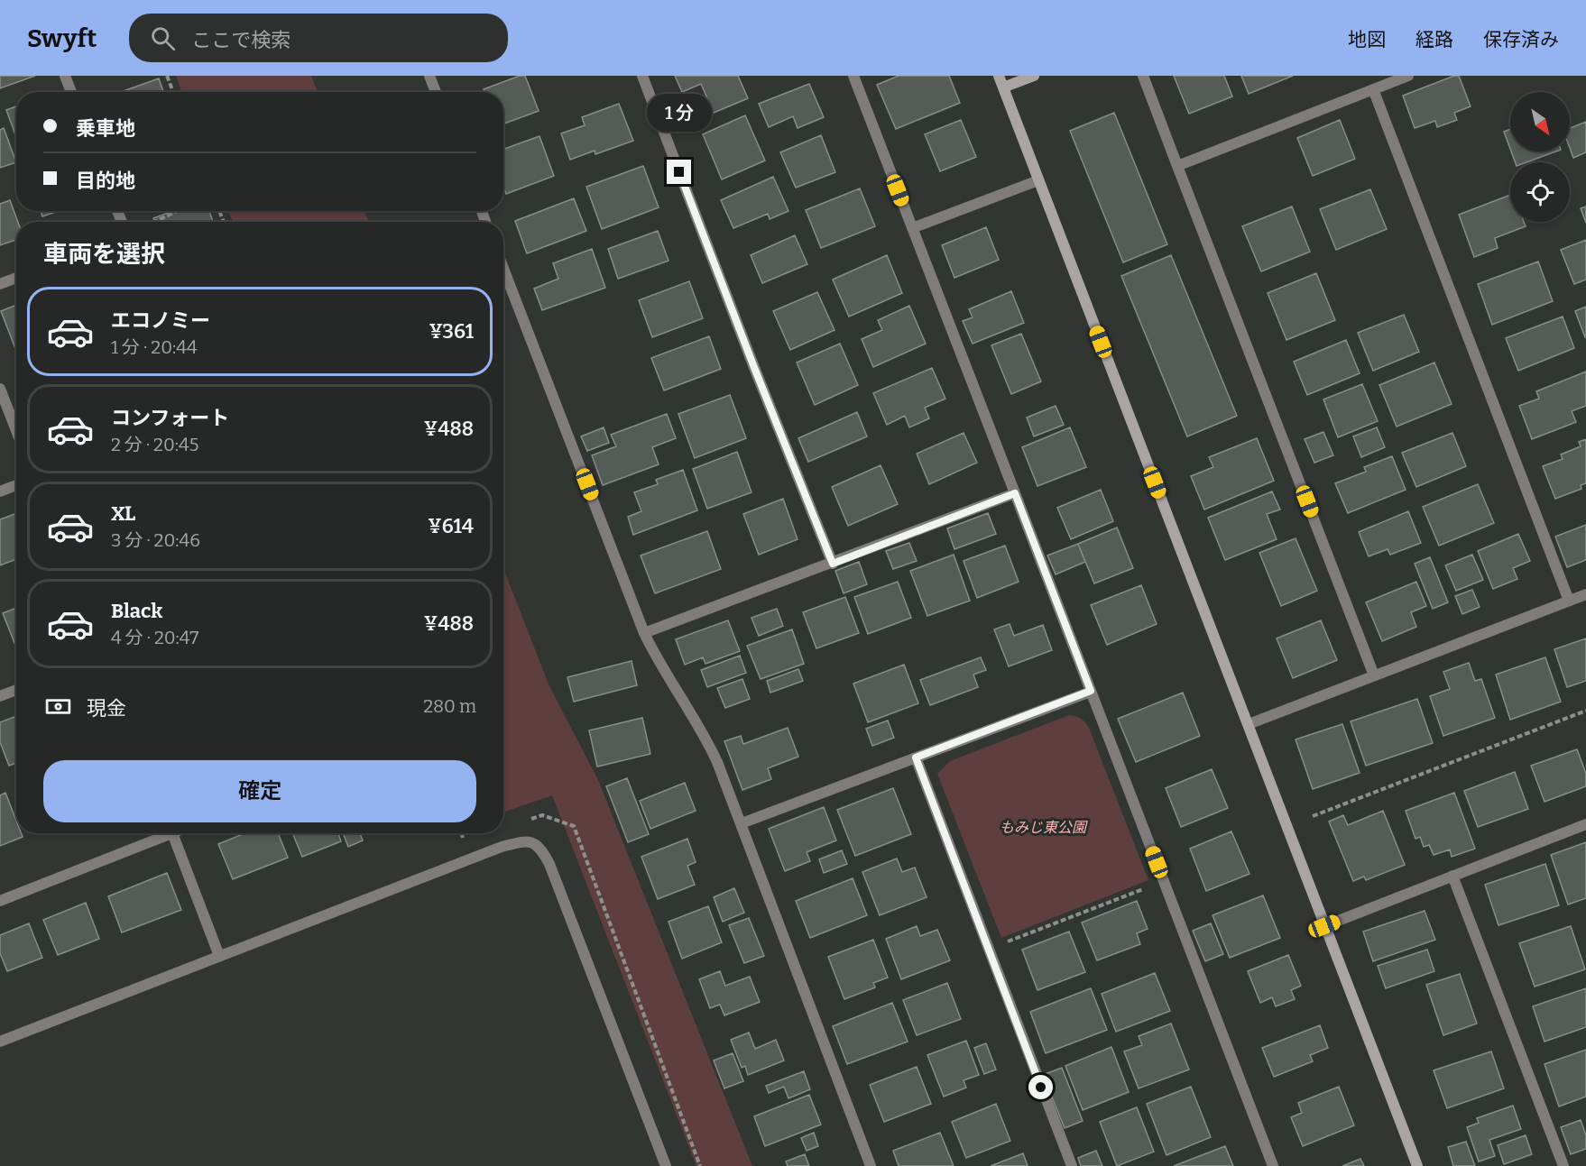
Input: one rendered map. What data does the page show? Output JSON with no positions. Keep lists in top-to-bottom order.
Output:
{
  "parks": ["もみじ東公園"],
  "north": "bottom right",
  "page": {
    "header": "Swyft",
    "search": "ここで検索",
    "nav": ["地図", "経路", "保存済み"],
    "banner": ["乗車地", "目的地"],
    "bubble": "1 分",
    "heading": "車両を選択",
    "list": [
      {
        "name": "エコノミー",
        "note": "1 分 · 20:44",
        "value": "¥361"
      },
      {
        "name": "コンフォート",
        "note": "2 分 · 20:45",
        "value": "¥488"
      },
      {
        "name": "XL",
        "note": "3 分 · 20:46",
        "value": "¥614"
      },
      {
        "name": "Black",
        "note": "4 分 · 20:47",
        "value": "¥488"
      }
    ],
    "pay": ["現金", "280 m"],
    "buttons": "確定"
  }
}
